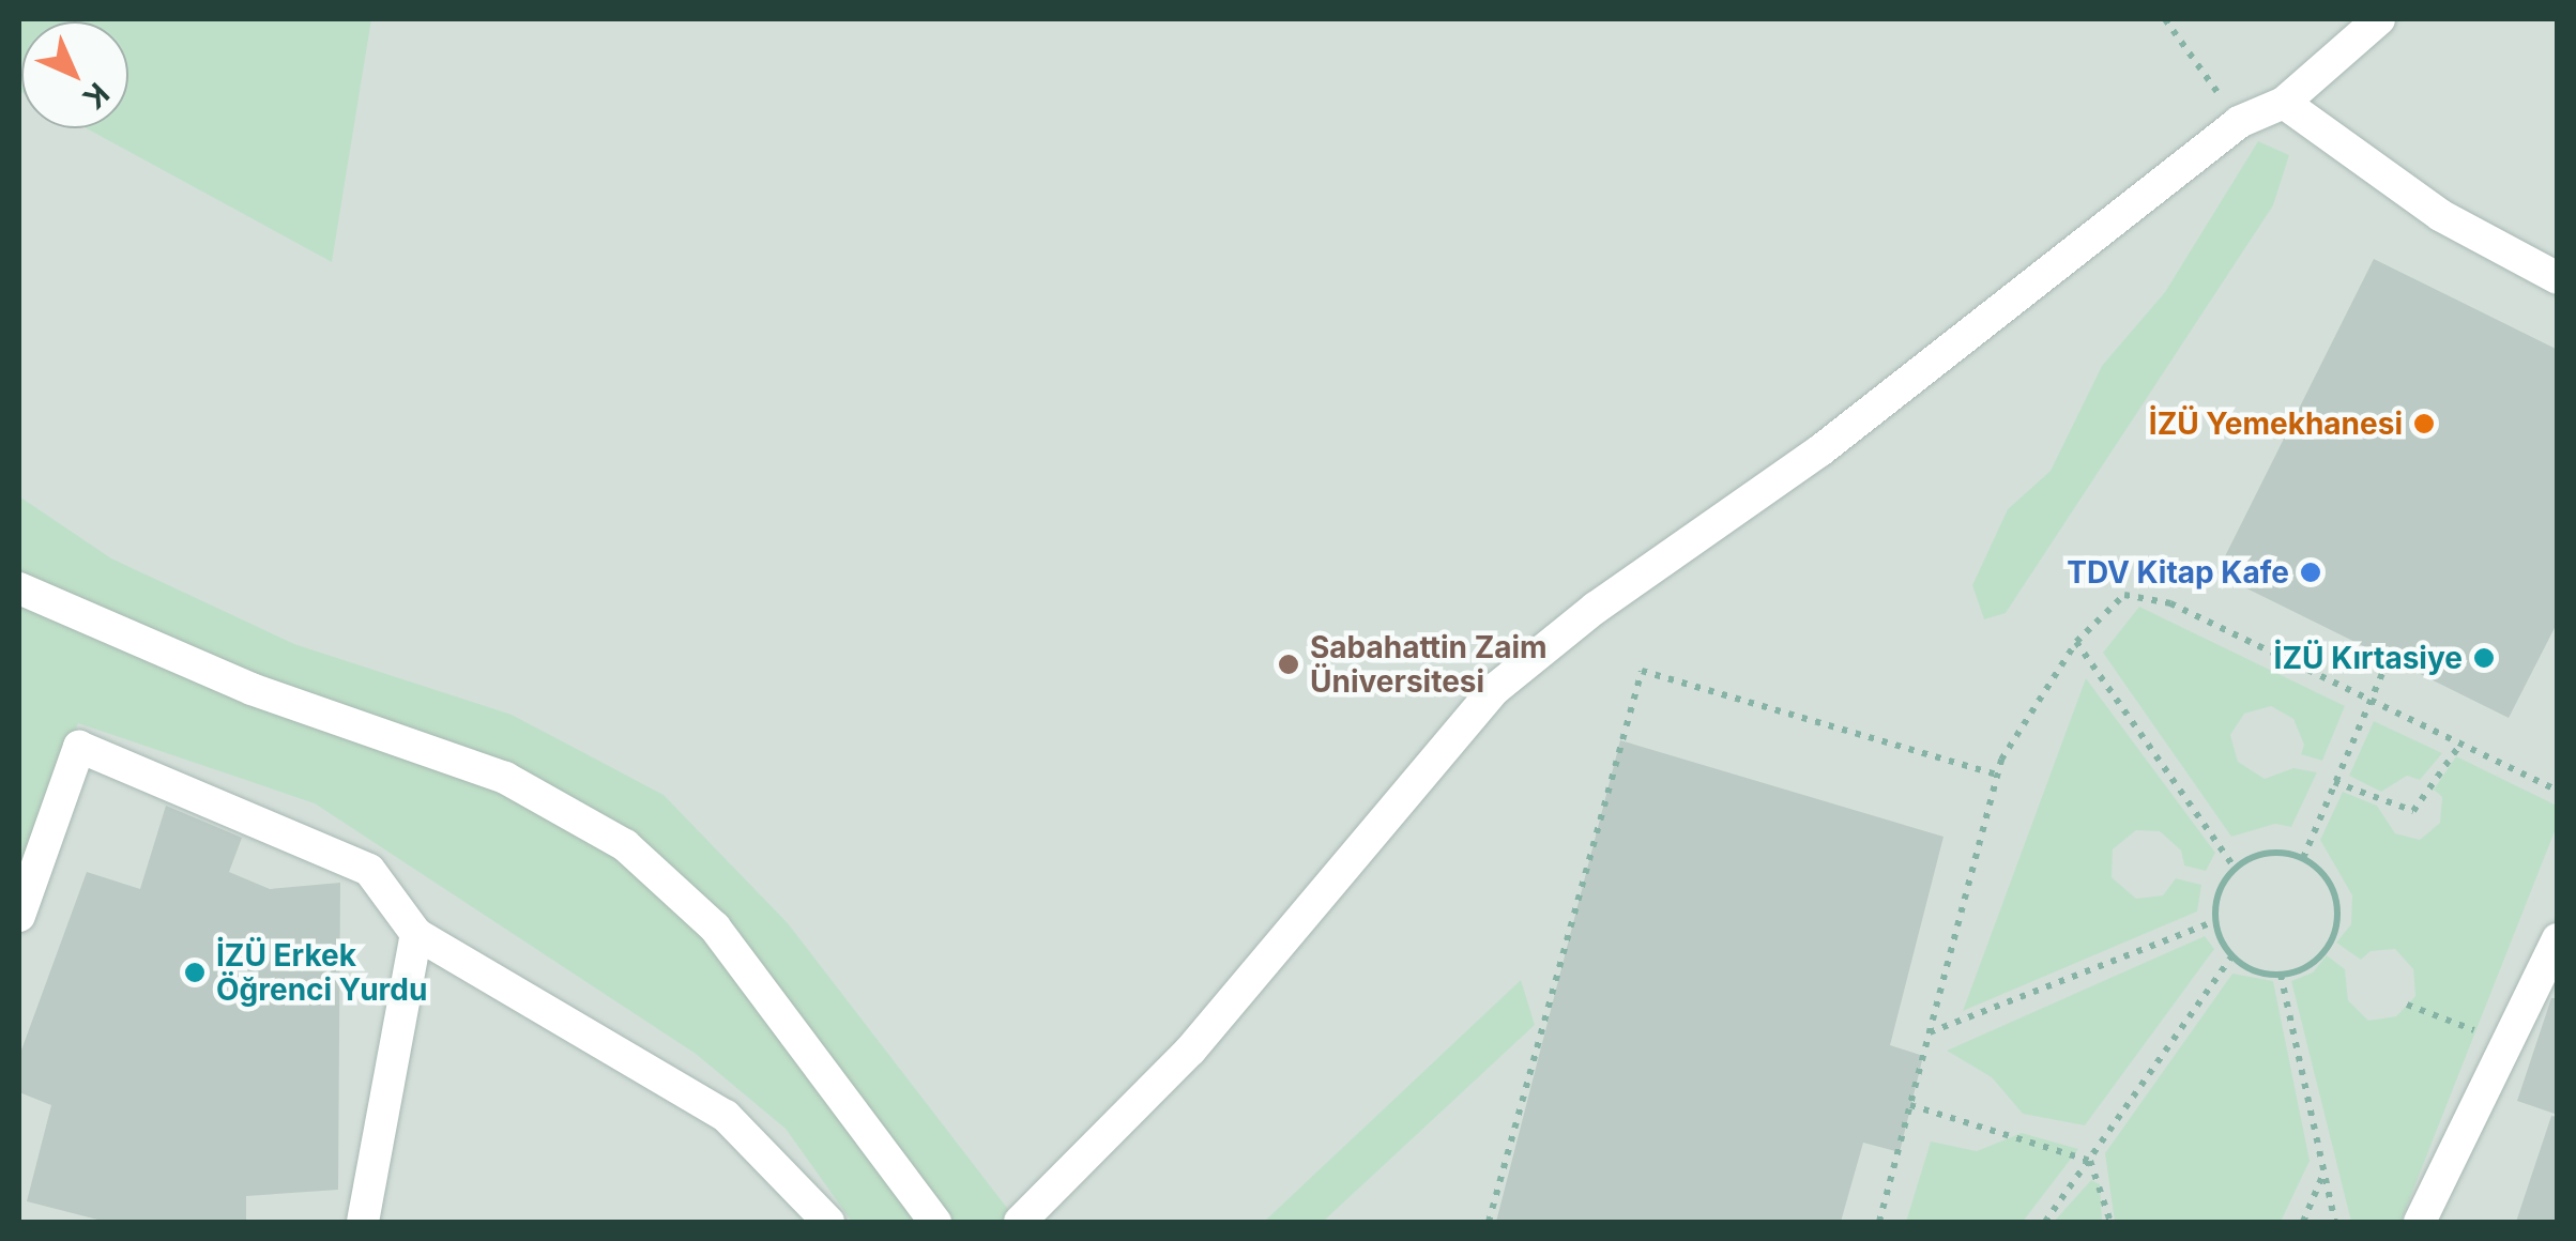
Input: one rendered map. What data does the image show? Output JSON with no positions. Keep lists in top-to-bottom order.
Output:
{
  "places": [
    "İZÜ Yemekhanesi",
    "TDV Kitap Kafe",
    "İZÜ Kırtasiye",
    "Sabahattin Zaim Üniversitesi",
    "İZÜ Erkek Öğrenci Yurdu"
  ],
  "north": "bottom right"
}
